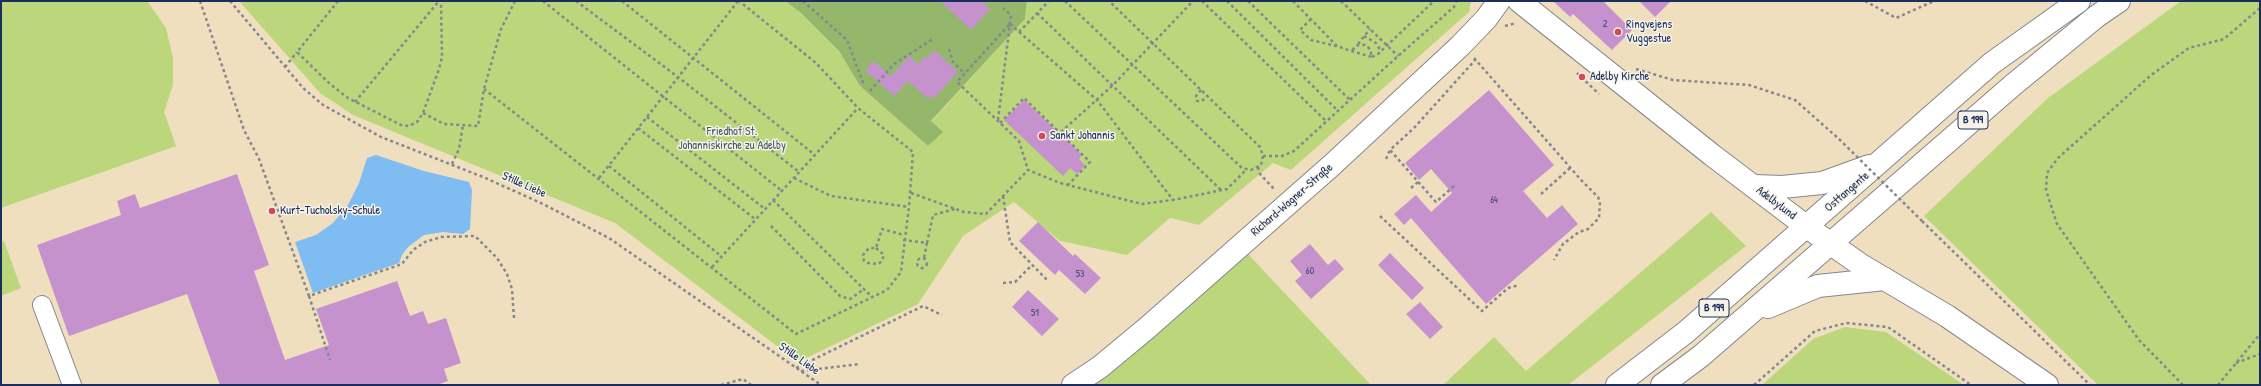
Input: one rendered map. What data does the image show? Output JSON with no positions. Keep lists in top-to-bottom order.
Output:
{
  "streets": {
    "main road": [
      "B 199",
      "Osttangente",
      "Richard-Wagner-Straße",
      "Adelbylund"
    ],
    "path": ["Stille Liebe"]
  },
  "crossings": [
    ["B 199", "Adelbylund"],
    ["Osttangente", "Adelbylund"]
  ],
  "parks": ["Friedhof St. Johanniskirche zu Adelby"],
  "places": [
    "Ringvejens Vuggestue",
    "Adelby Kirche",
    "Sankt Johannis",
    "Kurt-Tucholsky-Schule"
  ],
  "house_numbers": [
    "2",
    "64",
    "60",
    "53",
    "51"
  ]
}
